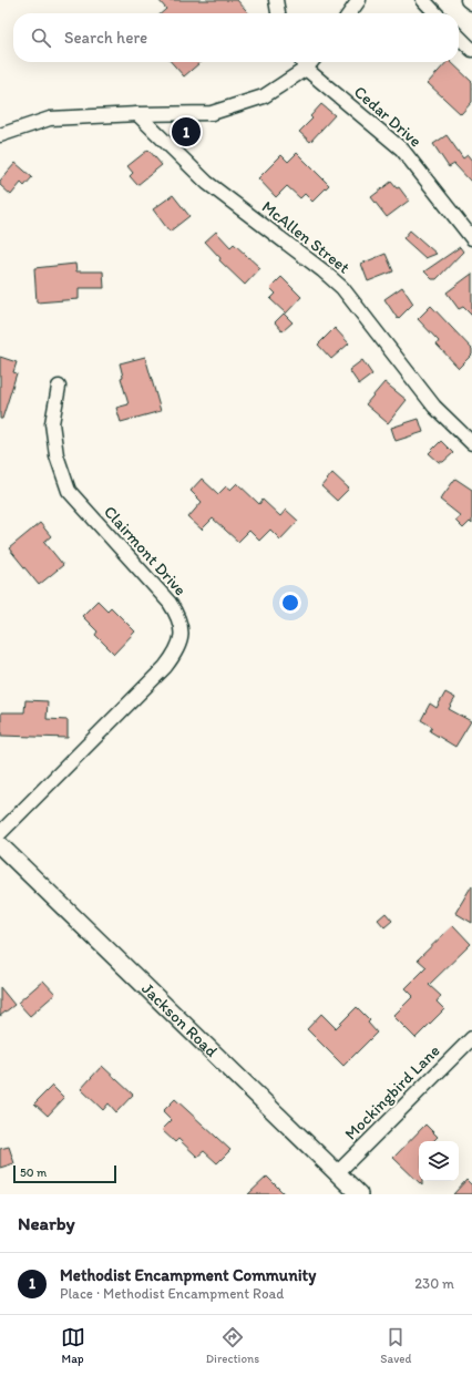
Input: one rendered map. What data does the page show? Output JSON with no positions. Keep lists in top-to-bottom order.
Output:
{
  "streets": {
    "street": [
      "Cedar Drive",
      "McAllen Street",
      "Clairmont Drive",
      "Jackson Road",
      "Mockingbird Lane"
    ]
  },
  "crossings": [
    ["Jackson Road", "Mockingbird Lane"]
  ],
  "scale_bar": "50 m",
  "page": {
    "search": "Search here",
    "pins": "1",
    "scale": "50 m",
    "heading": "Nearby",
    "list": [
      {
        "mark": "1",
        "name": "Methodist Encampment Community",
        "note": "Place · Methodist Encampment Road",
        "value": "230 m"
      }
    ],
    "nav": ["Map", "Directions", "Saved"]
  }
}
